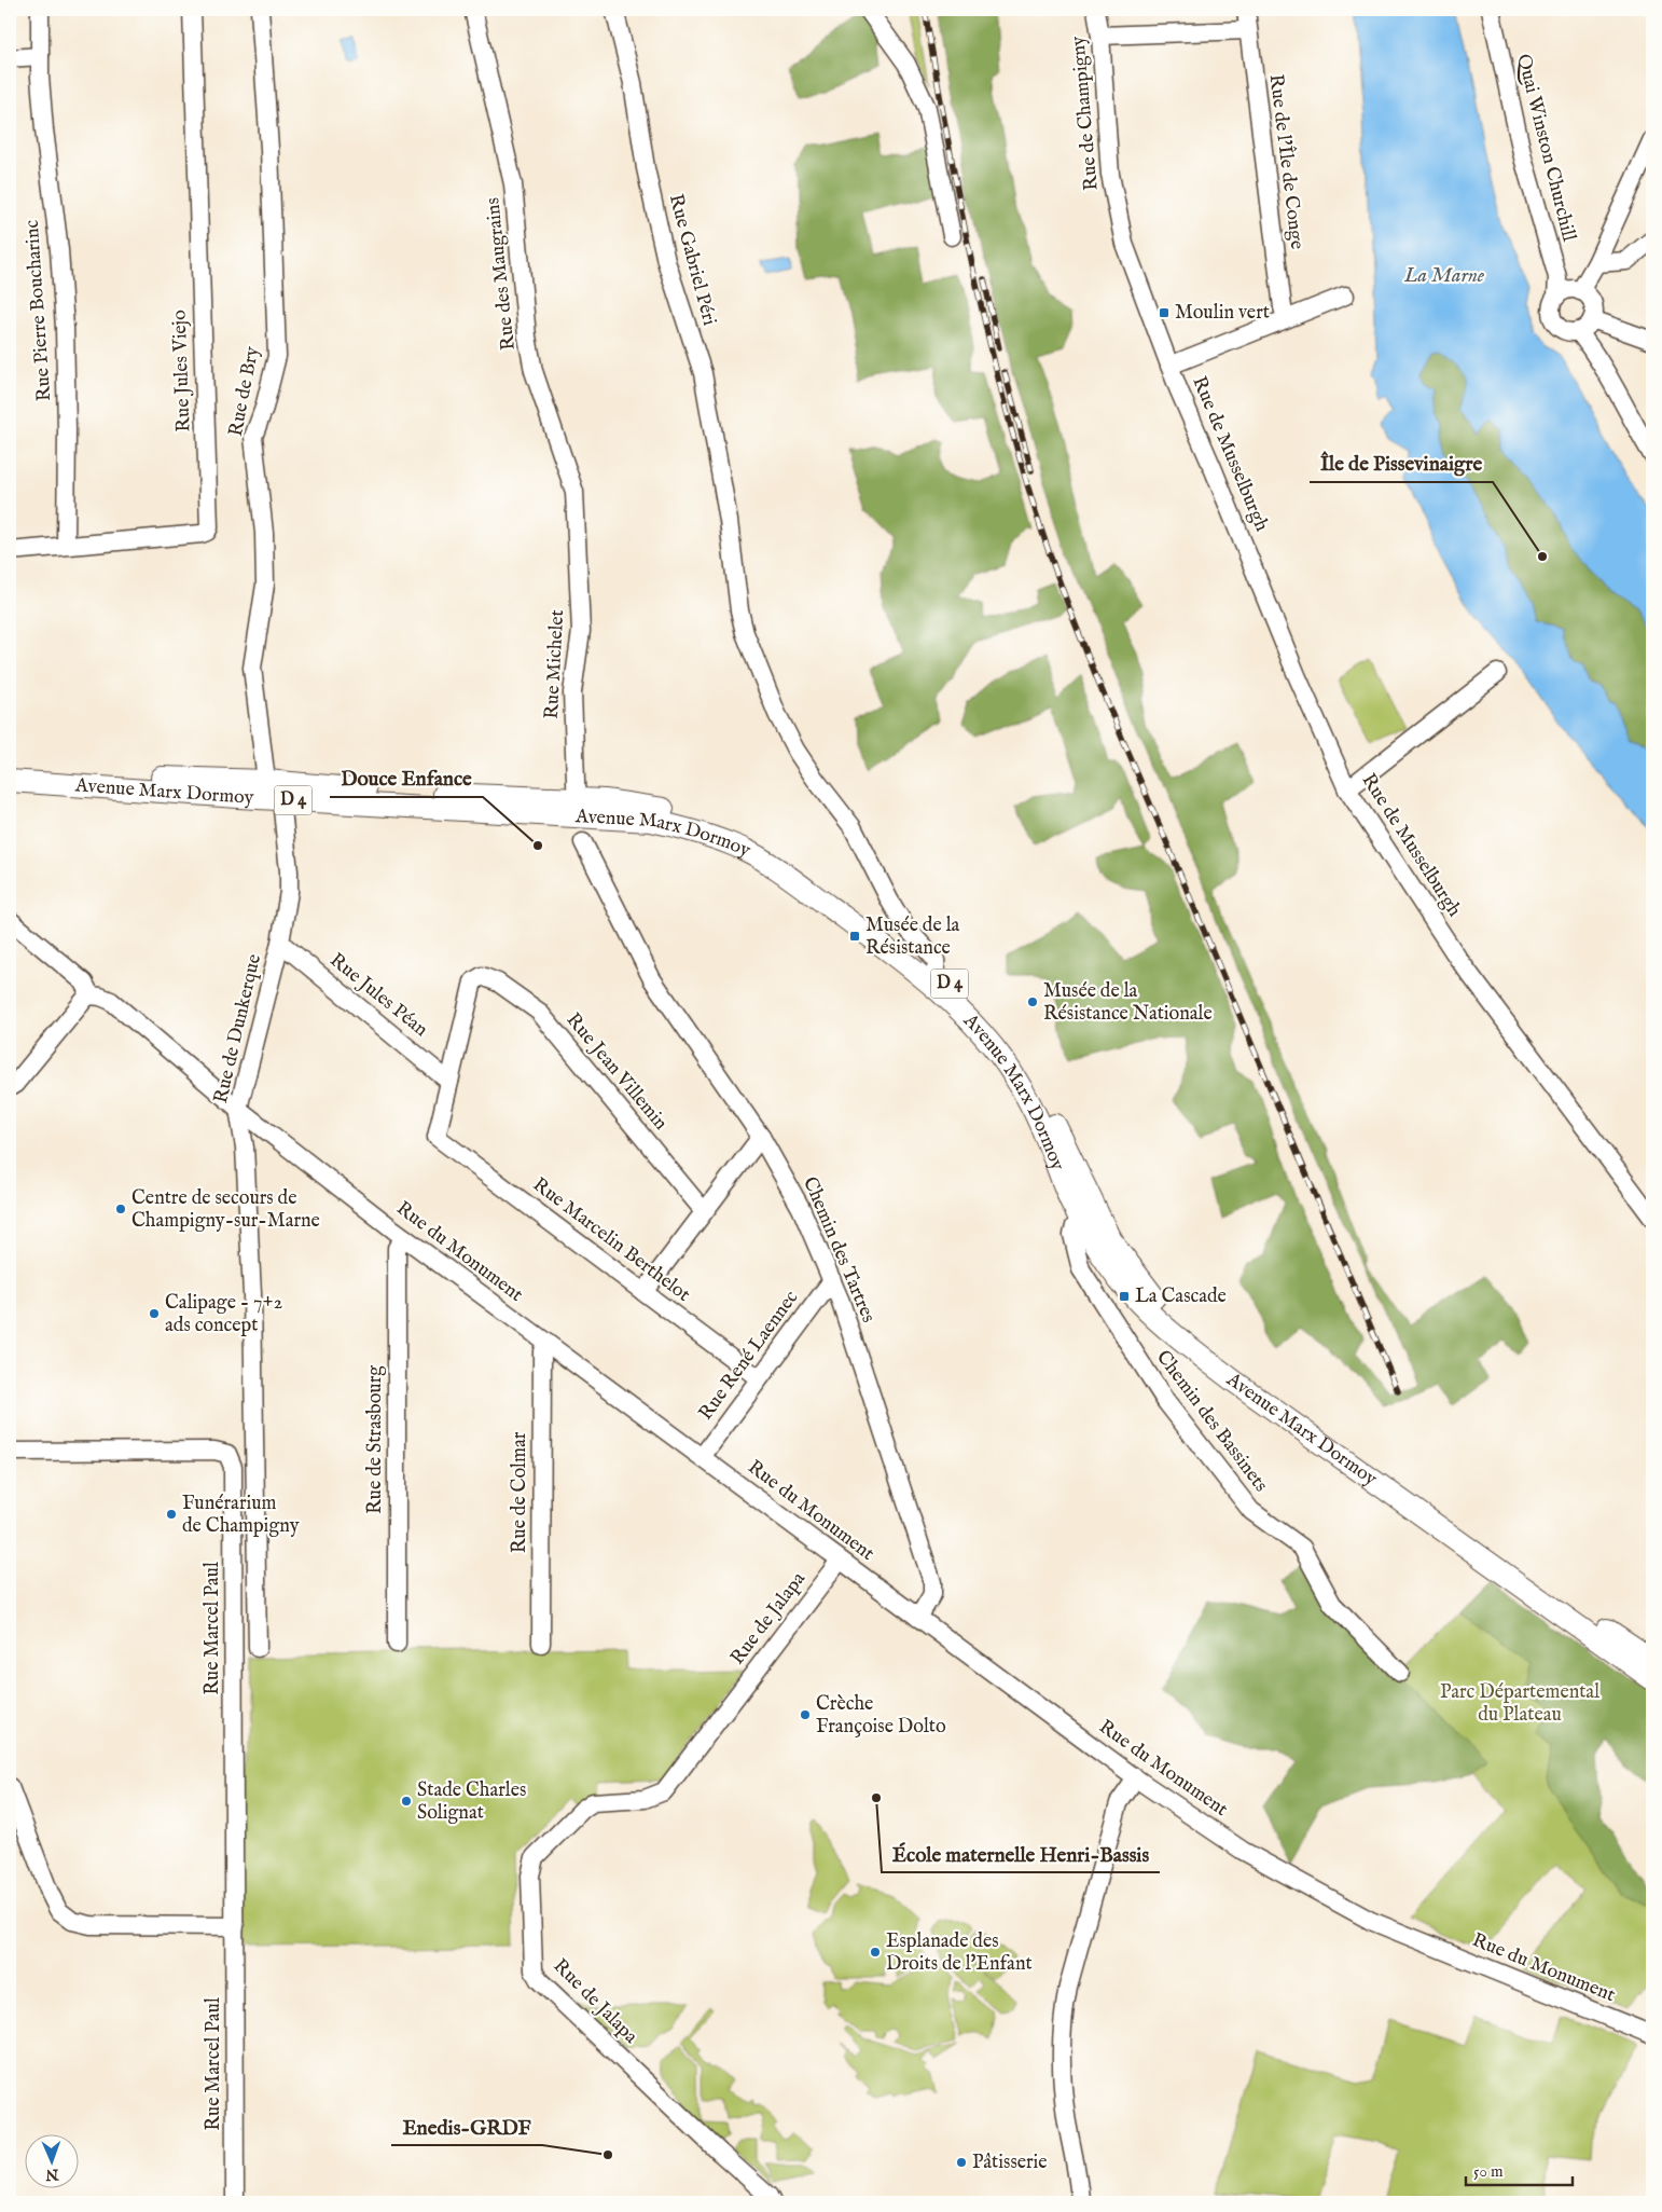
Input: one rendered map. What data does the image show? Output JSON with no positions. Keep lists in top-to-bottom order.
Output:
{
  "streets": {
    "main road": ["Avenue Marx Dormoy", "D 4"],
    "street": [
      "Rue de Champigny",
      "Quai Winston Churchill",
      "Rue de l'Île de Conge",
      "Rue Gabriel Péri",
      "Rue des Maugrains",
      "Rue Pierre Boucharinc",
      "Rue Jules Viejo",
      "Rue de Bry",
      "Rue de Musselburgh",
      "Rue Michelet",
      "Rue Jules Péan",
      "Rue de Dunkerque",
      "Rue Jean Villemin",
      "Rue Marcelin Berthelot",
      "Chemin des Tartres",
      "Rue du Monument",
      "Rue René Laennec",
      "Chemin des Bassinets",
      "Rue de Strasbourg",
      "Rue de Colmar",
      "Rue de Jalapa",
      "Rue Marcel Paul"
    ]
  },
  "crossings": [
    ["Rue de Champigny", "Rue de Musselburgh"],
    ["Rue Gabriel Péri", "Avenue Marx Dormoy"],
    ["Rue des Maugrains", "Rue Michelet"],
    ["Rue Pierre Boucharinc", "Rue Jules Viejo"],
    ["Rue de Bry", "Avenue Marx Dormoy"],
    ["Rue Michelet", "Avenue Marx Dormoy"],
    ["Avenue Marx Dormoy", "Rue de Dunkerque"],
    ["Avenue Marx Dormoy", "Chemin des Bassinets"],
    ["Rue Jules Péan", "Rue de Dunkerque"],
    ["Rue Jules Péan", "Rue Jean Villemin"],
    ["Rue Jules Péan", "Rue Marcelin Berthelot"],
    ["Rue de Dunkerque", "Rue du Monument"],
    ["Rue Jean Villemin", "Rue Marcelin Berthelot"],
    ["Rue Marcelin Berthelot", "Rue René Laennec"],
    ["Chemin des Tartres", "Rue du Monument"],
    ["Chemin des Tartres", "Rue René Laennec"],
    ["Rue du Monument", "Rue René Laennec"],
    ["Rue du Monument", "Rue de Strasbourg"],
    ["Rue du Monument", "Rue de Colmar"],
    ["Rue du Monument", "Rue de Jalapa"]
  ],
  "water": ["La Marne"],
  "parks": ["Parc Départemental du Plateau"],
  "places": {
    "transit": ["Moulin vert", "Musée de la Résistance", "La Cascade"],
    "other": [
      "Île de Pissevinaigre",
      "Douce Enfance",
      "Musée de la Résistance Nationale",
      "Centre de secours de Champigny-sur-Marne",
      "Calipage - 7+2 ads concept",
      "Funérarium de Champigny",
      "Crèche Françoise Dolto",
      "École maternelle Henri-Bassis",
      "Stade Charles Solignat",
      "Esplanade des Droits de l'Enfant",
      "Enedis-GRDF",
      "Pâtisserie"
    ]
  },
  "scale_bar": "50 m",
  "north": "bottom"
}
